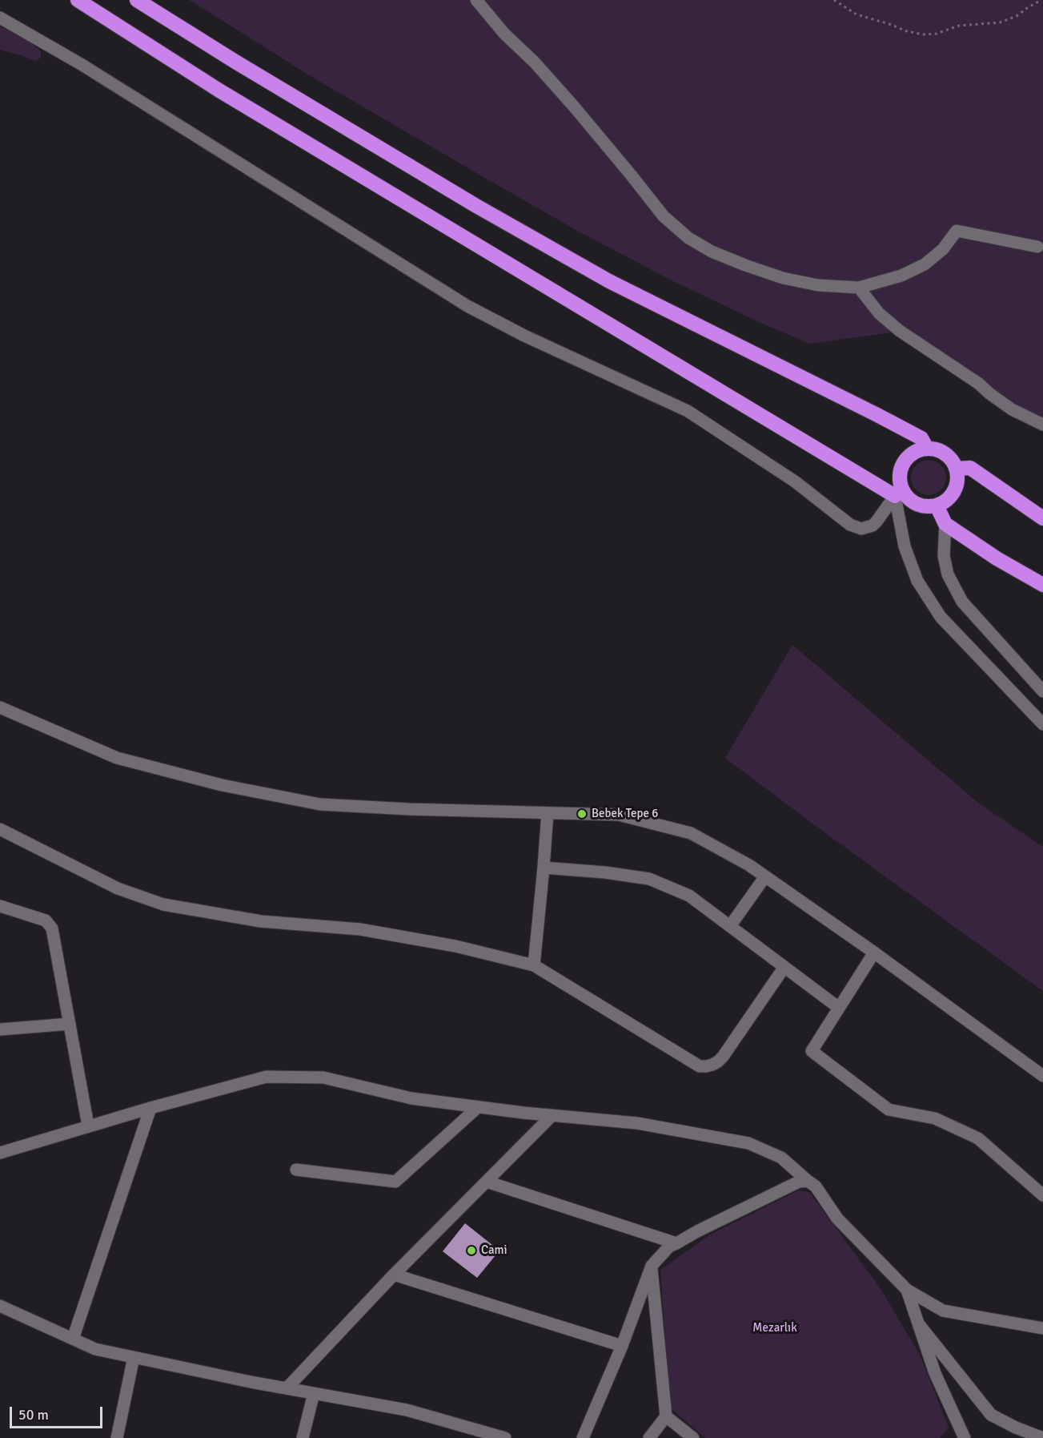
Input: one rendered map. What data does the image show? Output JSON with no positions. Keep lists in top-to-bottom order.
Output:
{
  "parks": ["Mezarlık"],
  "places": ["Bebek Tepe 6", "Cami"],
  "scale_bar": "50 m"
}
